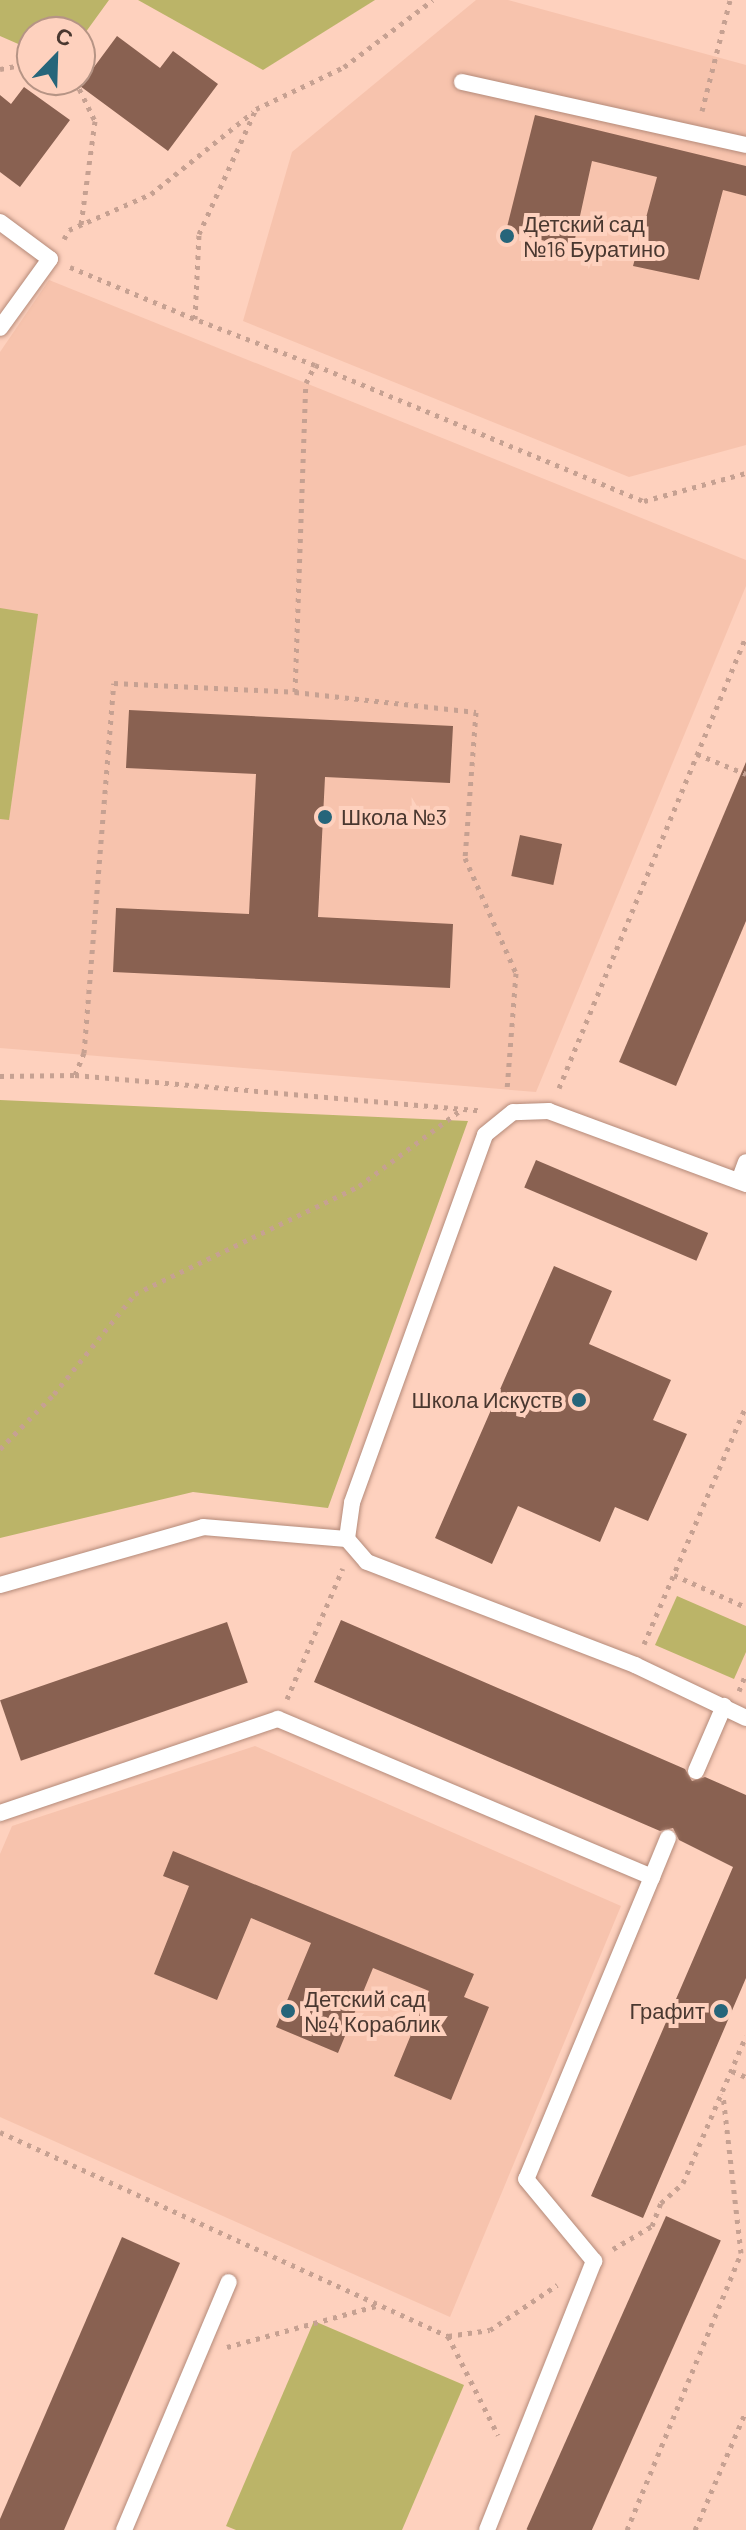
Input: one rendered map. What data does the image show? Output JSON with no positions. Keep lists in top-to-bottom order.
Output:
{
  "places": [
    "Детский сад №16 Буратино",
    "Школа №3",
    "Школа Искуств",
    "Детский сад №4 Кораблик",
    "Графит"
  ],
  "north": "top right"
}
